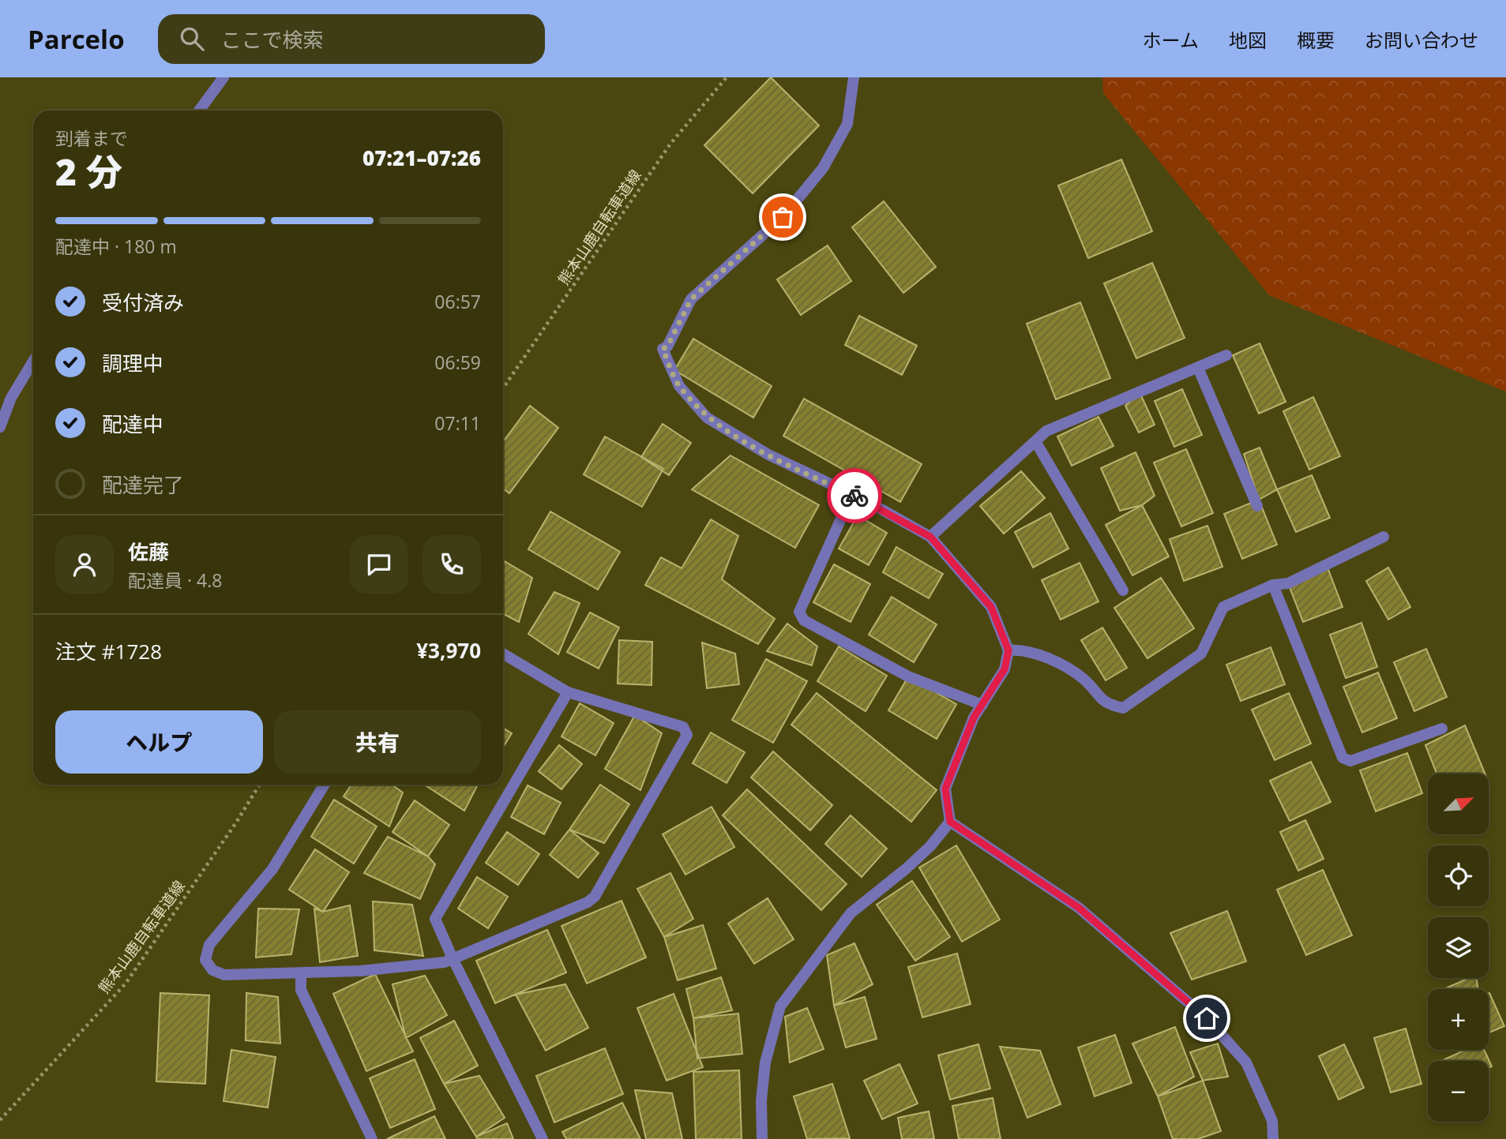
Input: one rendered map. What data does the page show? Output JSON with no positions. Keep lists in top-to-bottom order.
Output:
{
  "streets": {
    "path": ["熊本山鹿自転車道線"]
  },
  "north": "top right",
  "page": {
    "header": "Parcelo",
    "search": "ここで検索",
    "nav": [
      "ホーム",
      "地図",
      "概要",
      "お問い合わせ"
    ],
    "heading": ["2 分", "到着まで", "07:21–07:26"],
    "panel": [
      "佐藤",
      "配達員 · 4.8",
      "注文 #1728",
      "¥3,970"
    ],
    "bar": "配達中 · 180 m",
    "list": [
      ["受付済み", "06:57"],
      ["調理中", "06:59"],
      ["配達中", "07:11"],
      "配達完了"
    ],
    "buttons": ["ヘルプ", "共有"],
    "map_buttons": ["+", "−"]
  }
}
